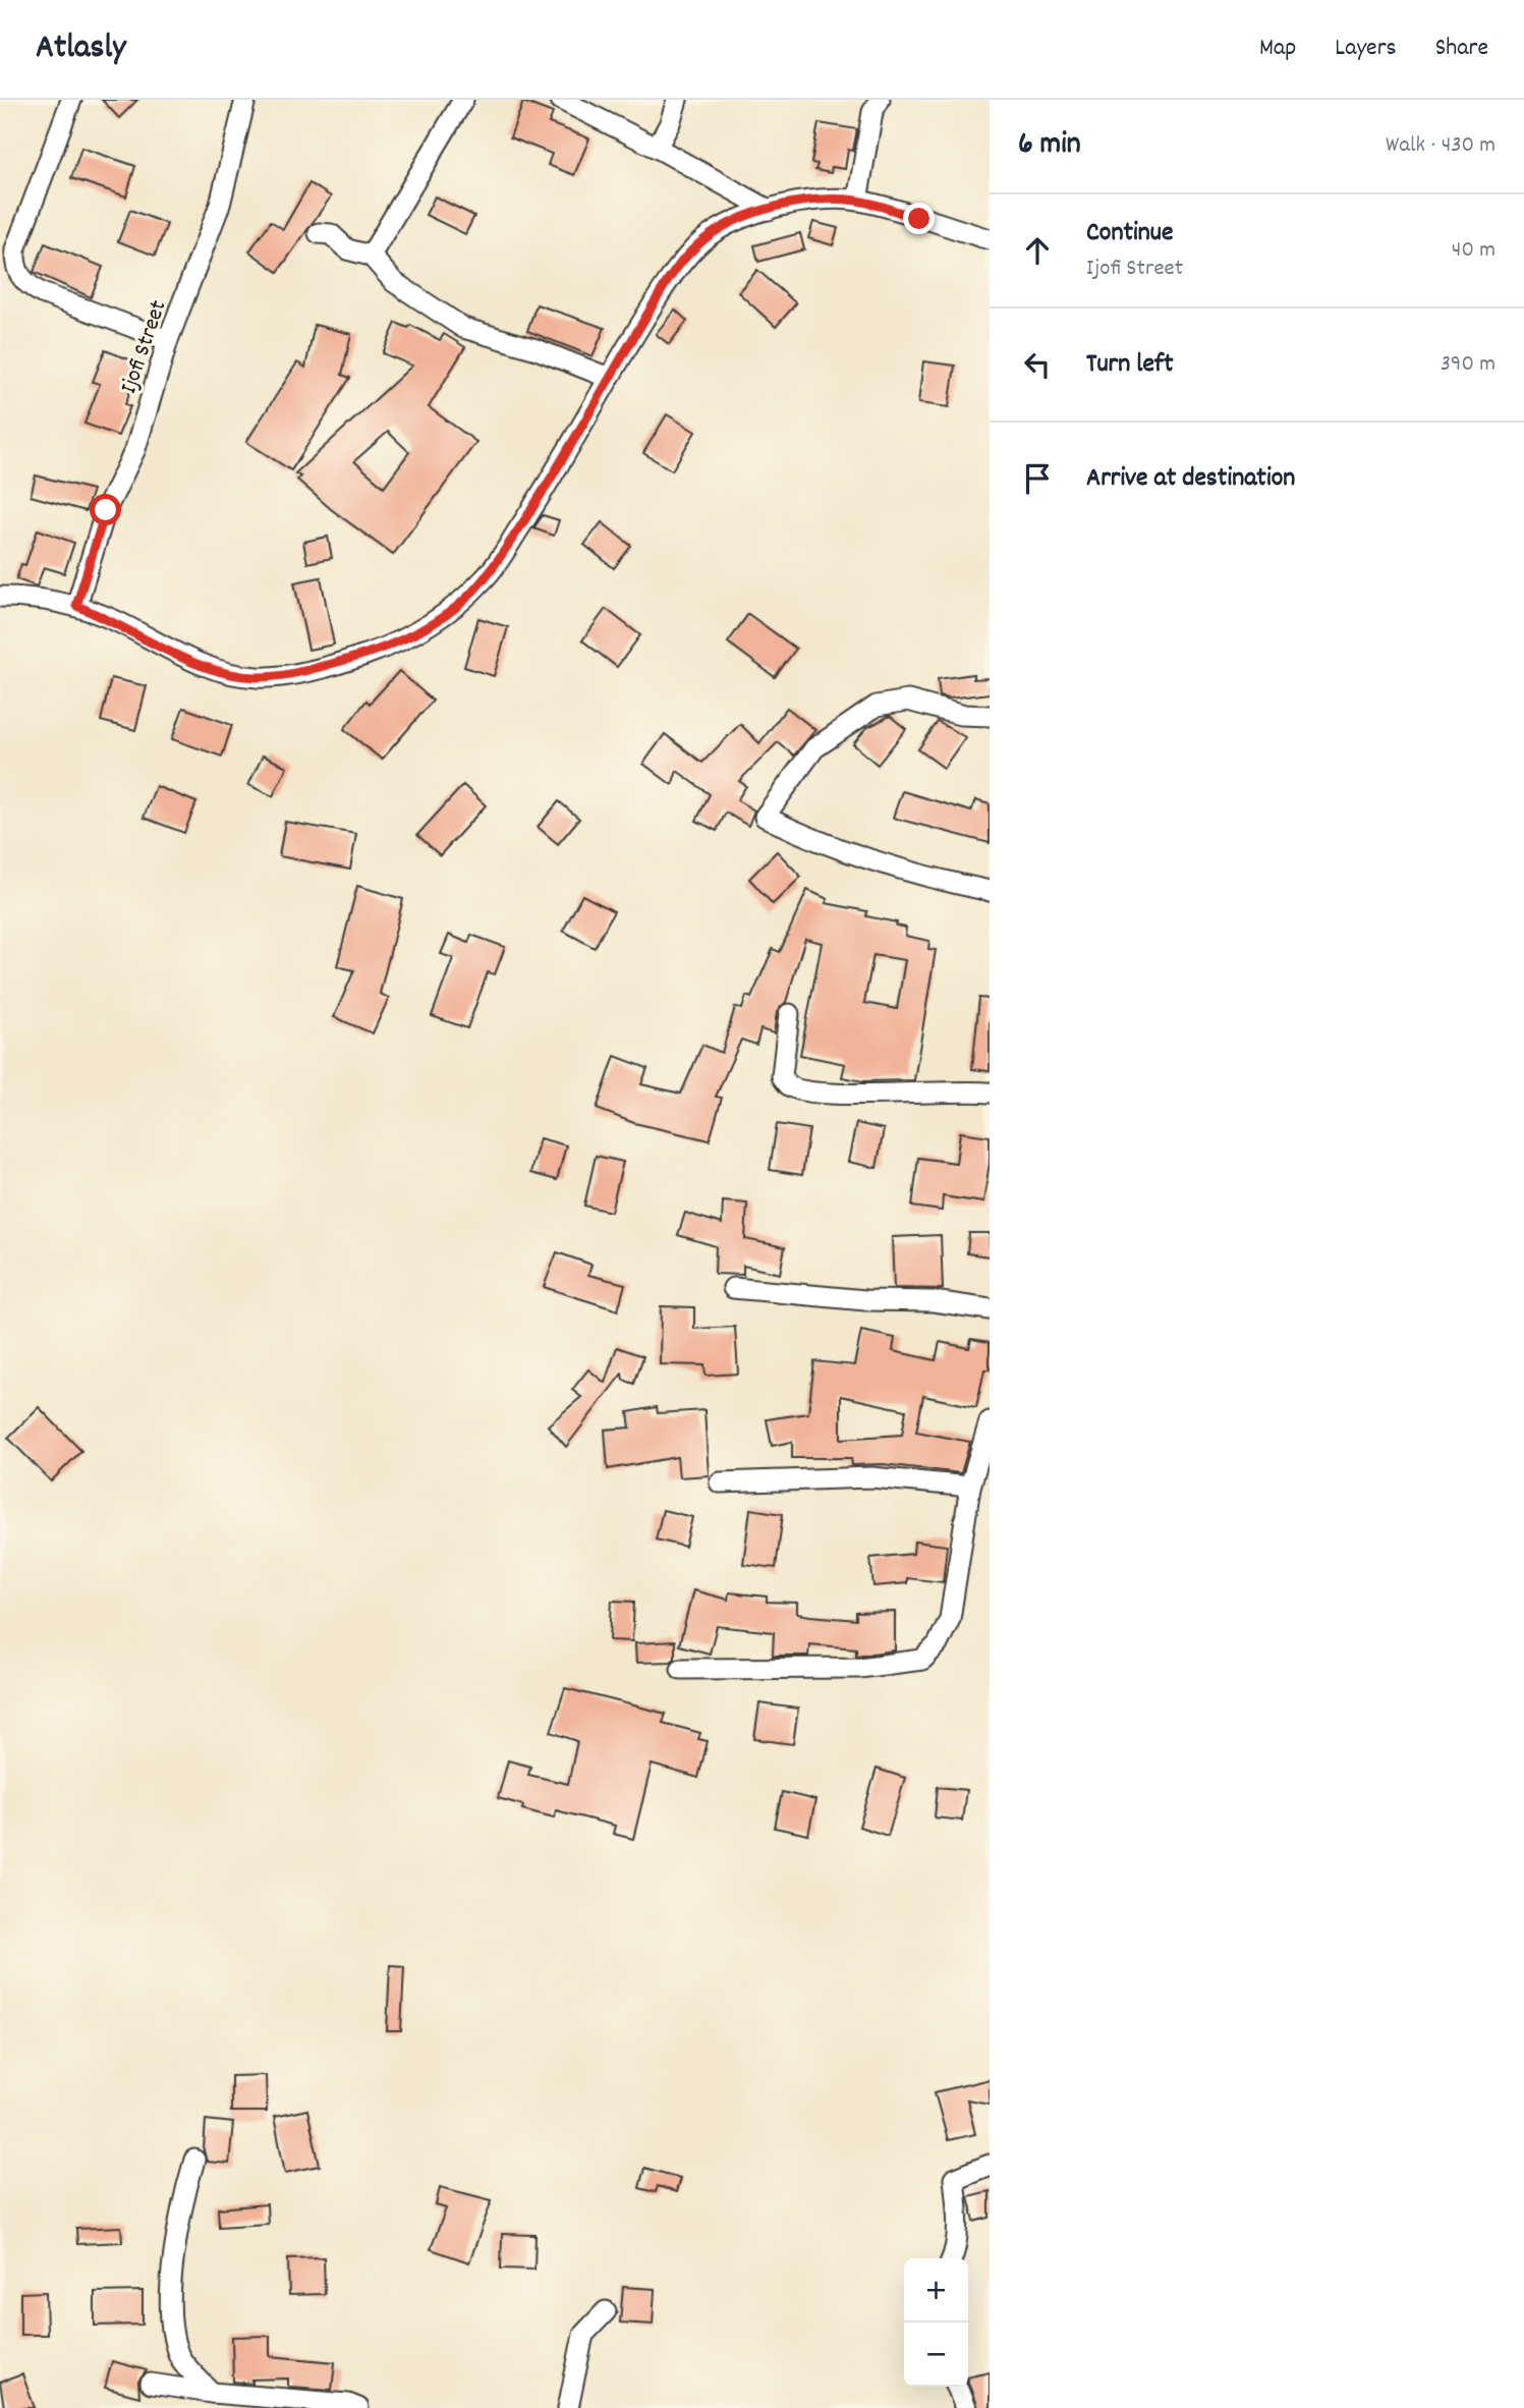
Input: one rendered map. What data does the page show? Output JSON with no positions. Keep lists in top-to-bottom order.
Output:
{
  "streets": {
    "street": ["Ijofi Street"]
  },
  "page": {
    "header": "Atlasly",
    "nav": ["Map", "Layers", "Share"],
    "heading": ["6 min", "Walk · 430 m"],
    "list": [
      ["Continue", "Ijofi Street", "40 m"],
      ["Turn left", "390 m"],
      "Arrive at destination"
    ],
    "map_buttons": ["+", "−"]
  }
}
